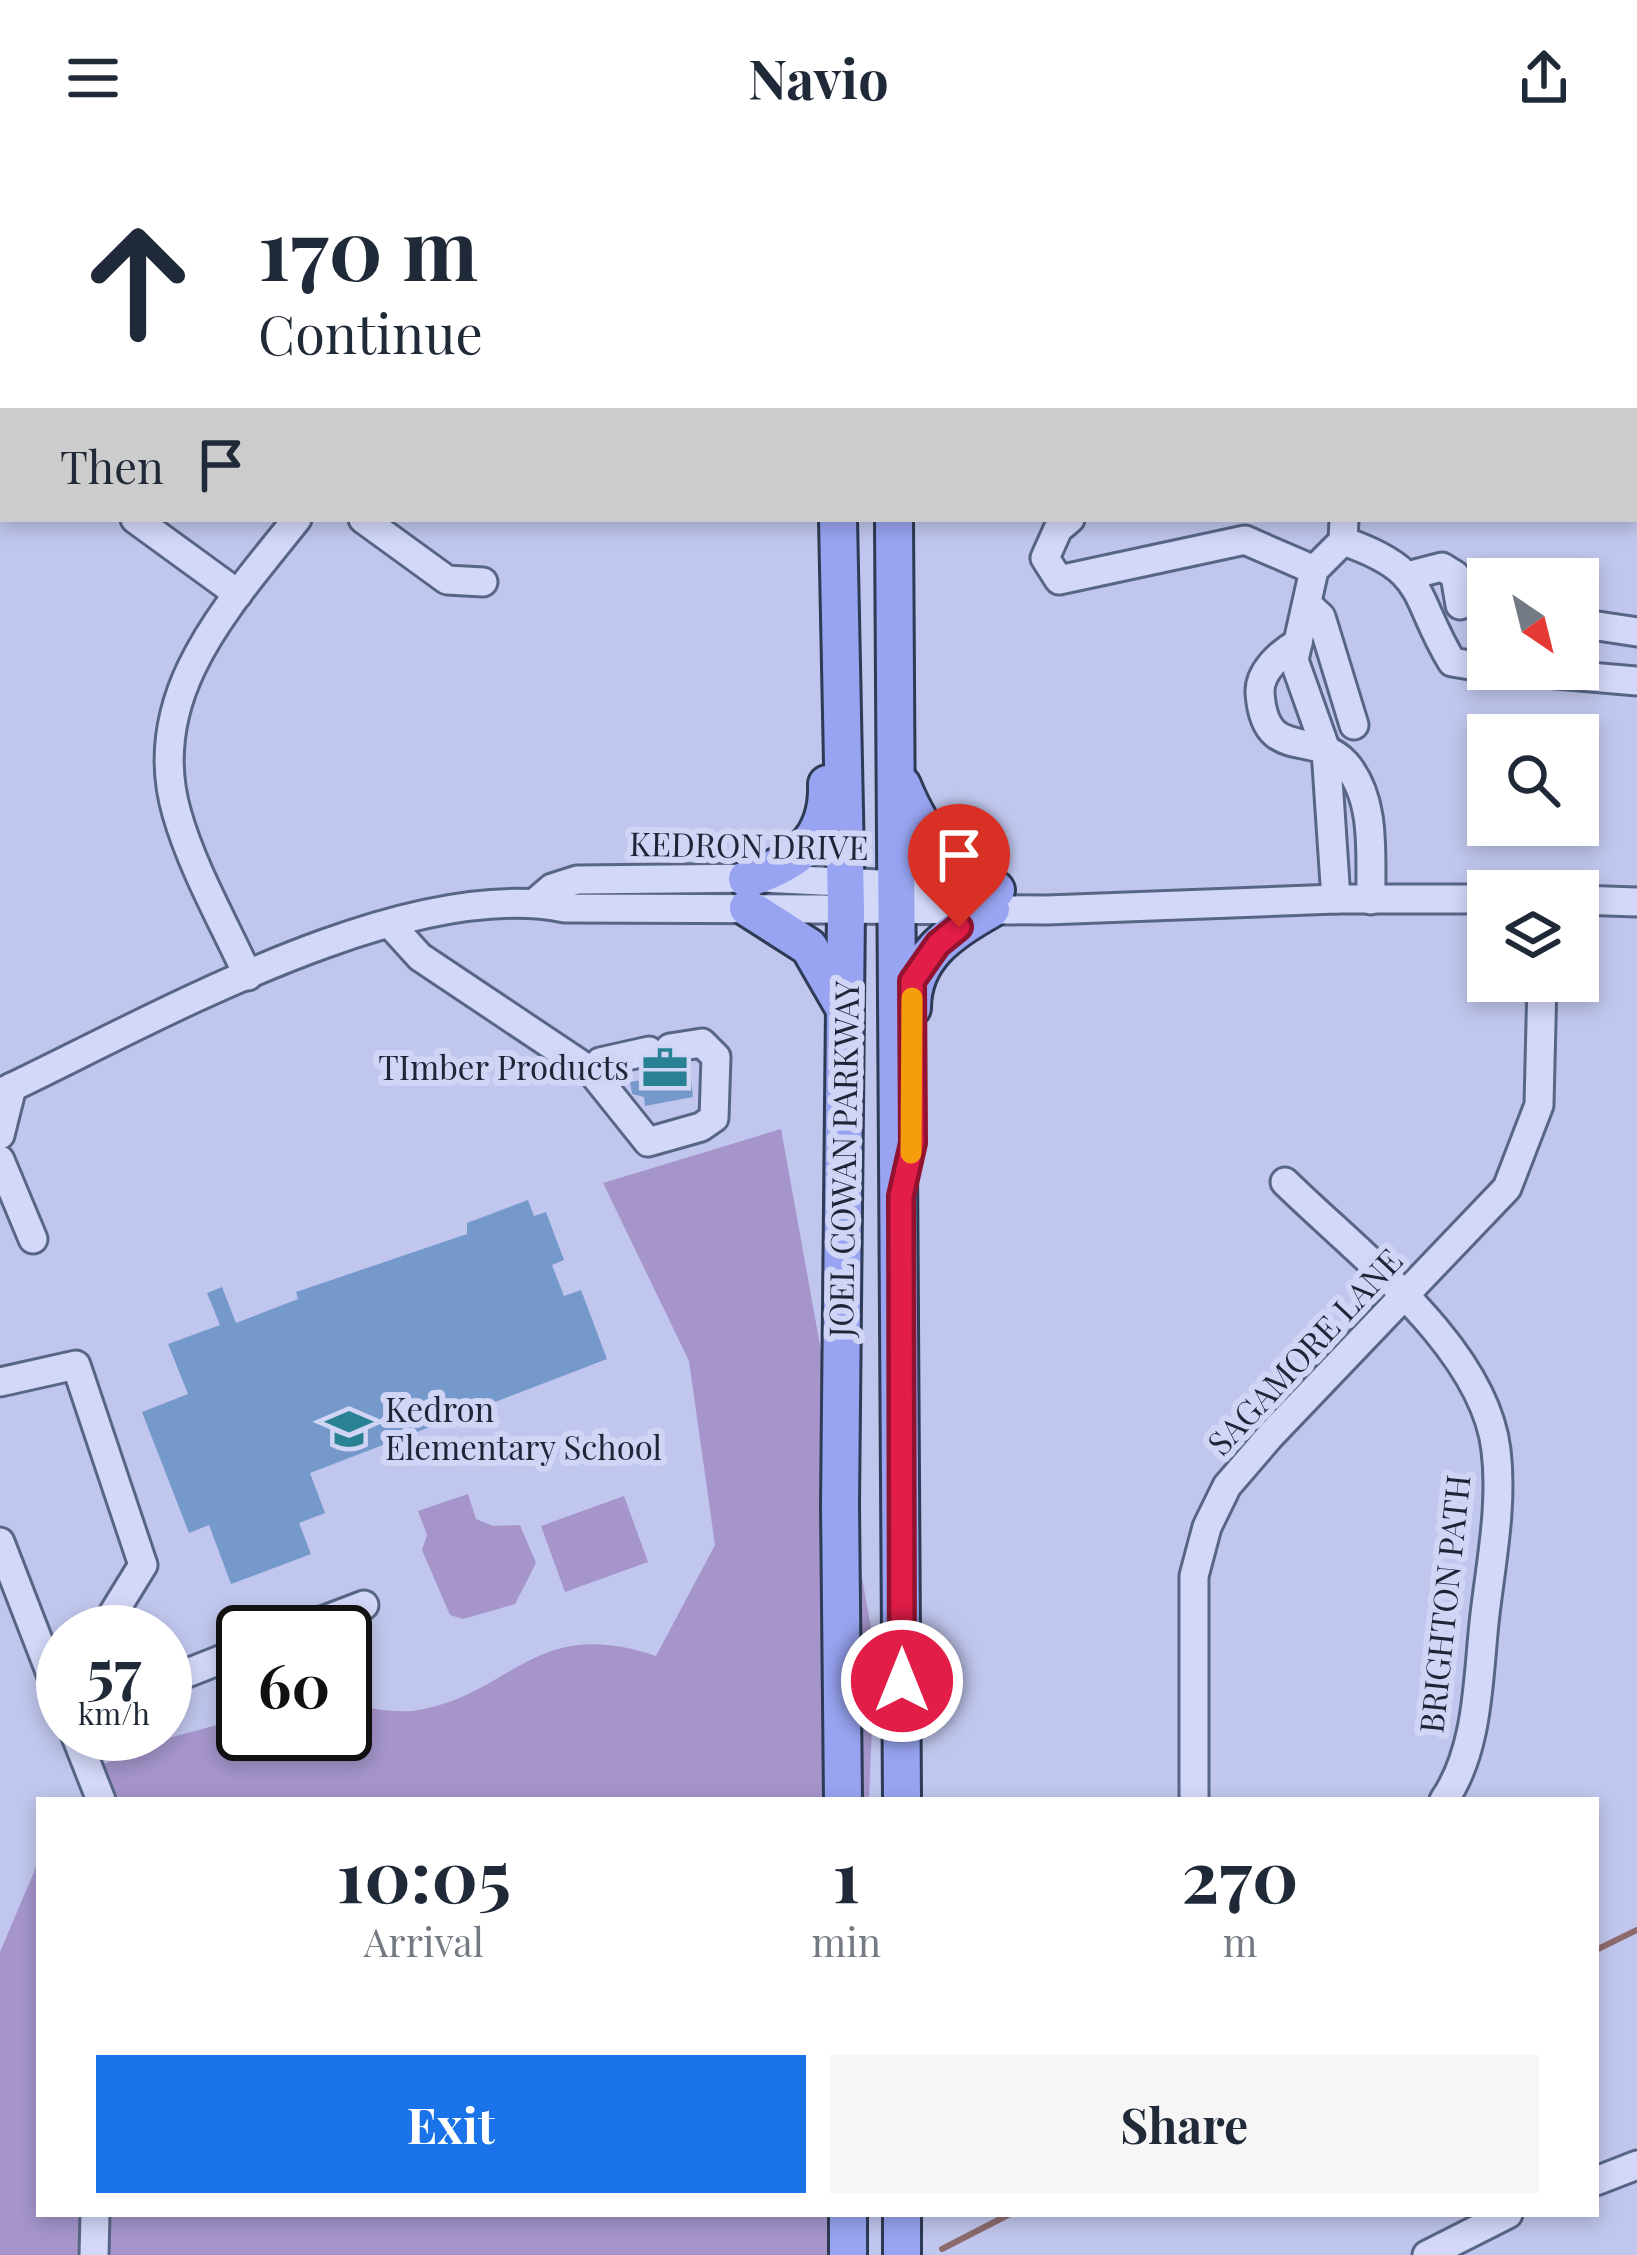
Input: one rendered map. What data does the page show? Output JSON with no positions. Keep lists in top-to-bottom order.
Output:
{
  "streets": {
    "main road": ["JOEL COWAN PARKWAY"],
    "street": ["KEDRON DRIVE", "SAGAMORE LANE", "BRIGHTON PATH"]
  },
  "crossings": [
    ["KEDRON DRIVE", "JOEL COWAN PARKWAY"],
    ["SAGAMORE LANE", "BRIGHTON PATH"]
  ],
  "places": {
    "office": ["TImber Products"],
    "school or university": ["Kedron Elementary School"]
  },
  "north": "bottom right",
  "page": {
    "header": "Navio",
    "turn": ["170 m", "Continue"],
    "then": "Then",
    "speed": "57 km/h",
    "limit": "60",
    "eta": [
      "10:05",
      "Arrival",
      "1",
      "min",
      "270",
      "m"
    ],
    "buttons": ["Exit", "Share"]
  }
}
